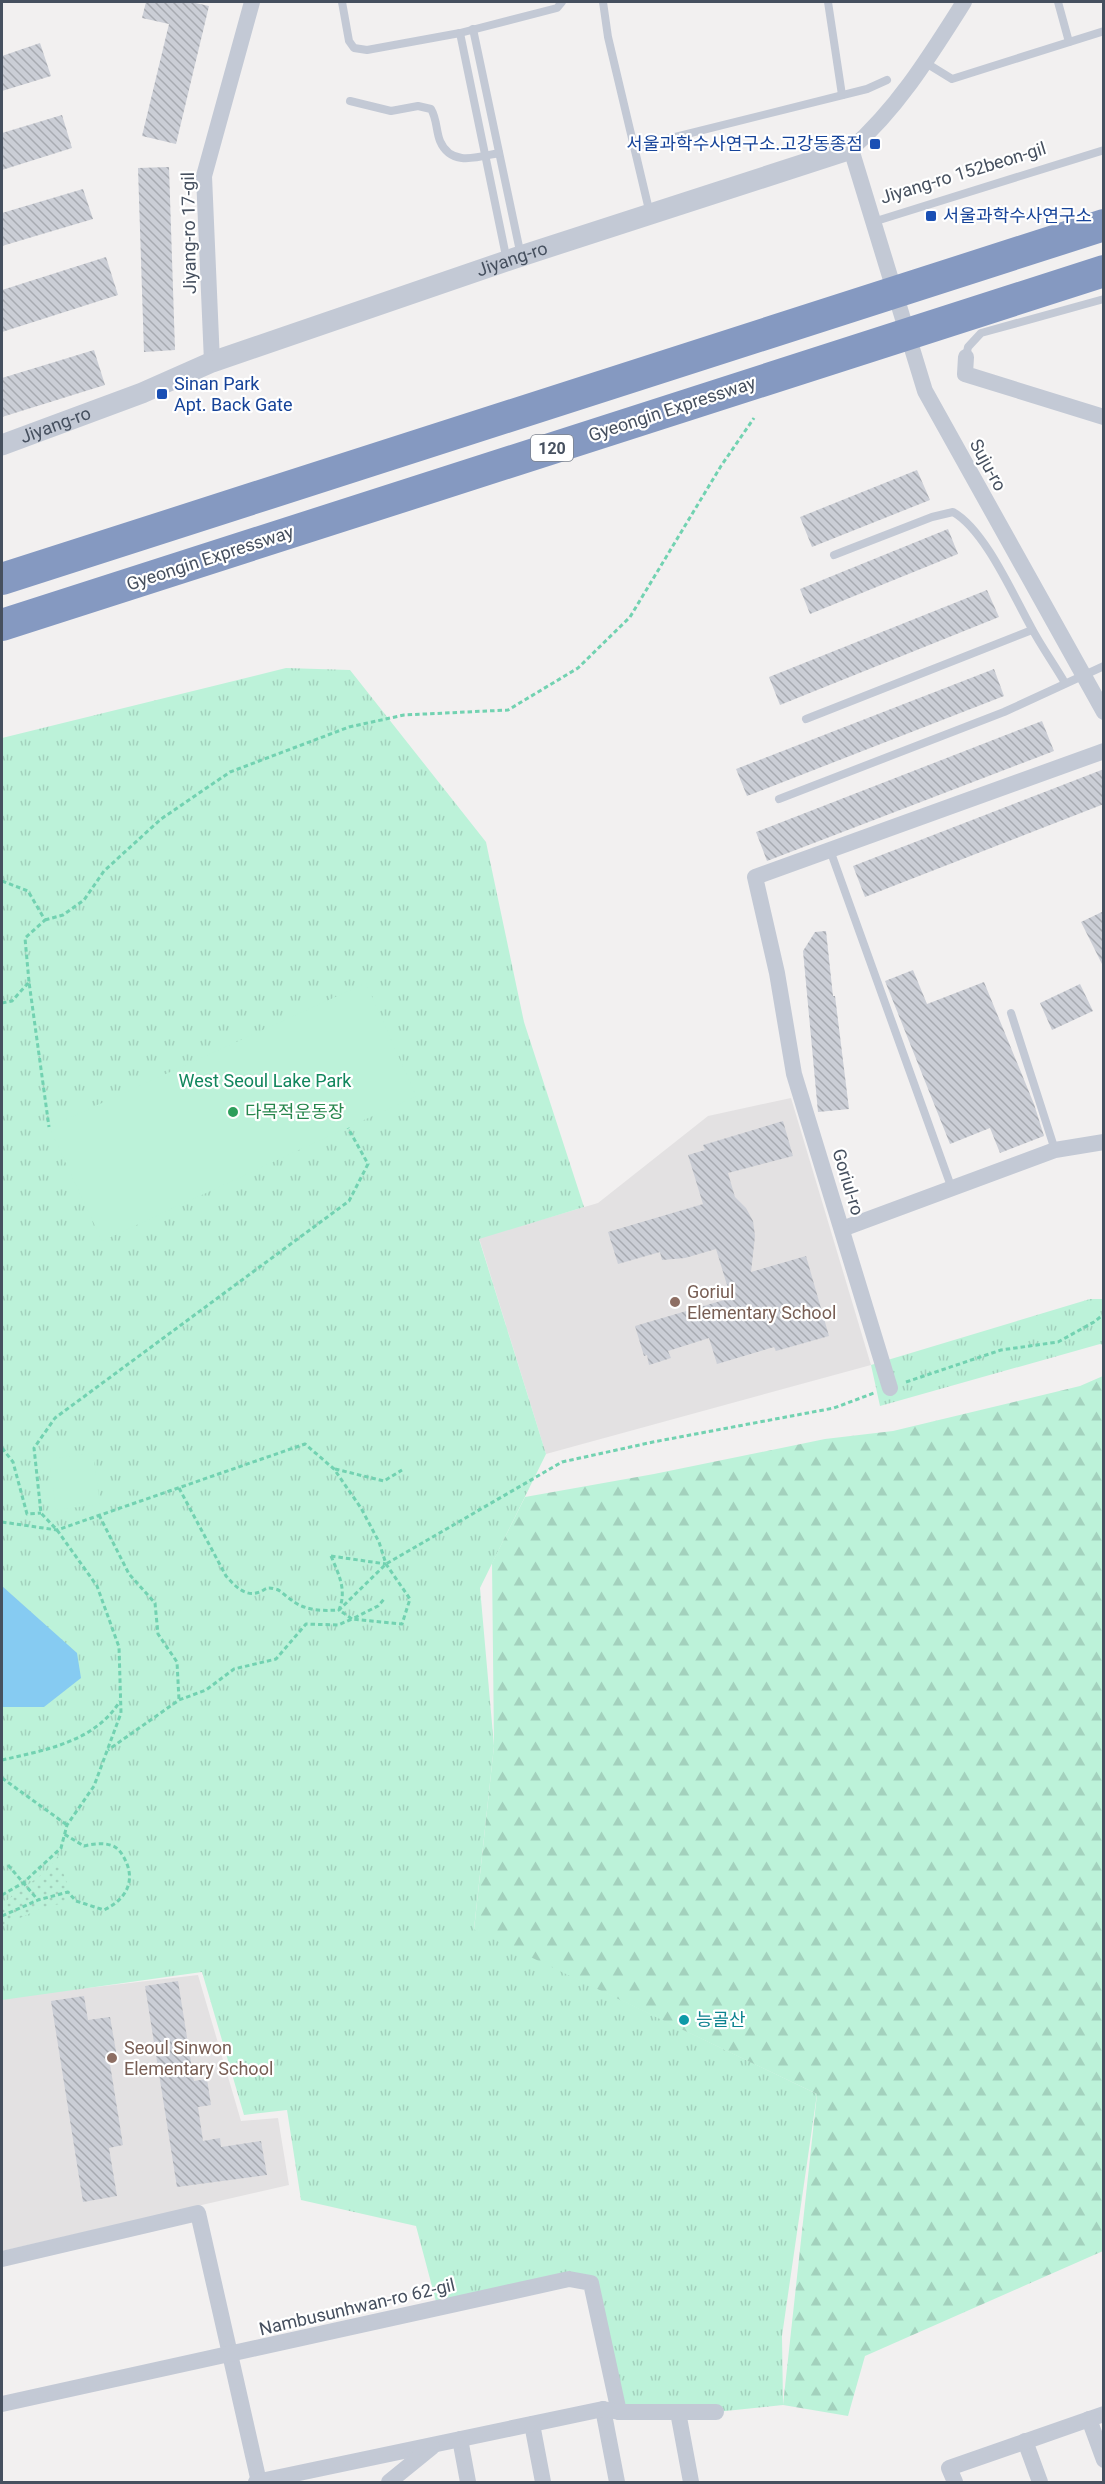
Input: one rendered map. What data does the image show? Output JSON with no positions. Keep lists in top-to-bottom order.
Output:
{
  "streets": {
    "highway": ["Gyeongin Expressway", "120"],
    "street": [
      "Jiyang-ro 152beon-gil",
      "Jiyang-ro 17-gil",
      "Jiyang-ro",
      "Suju-ro",
      "Goriul-ro",
      "Nambusunhwan-ro 62-gil"
    ]
  },
  "crossings": [
    ["Jiyang-ro 152beon-gil", "Jiyang-ro"],
    ["Jiyang-ro 152beon-gil", "Suju-ro"],
    ["Jiyang-ro 17-gil", "Jiyang-ro"]
  ],
  "parks": ["West Seoul Lake Park"],
  "places": {
    "transit": ["서울과학수사연구소.고강동종점", "서울과학수사연구소", "Sinan Park Apt. Back Gate"],
    "other": [
      "다목적운동장",
      "Goriul Elementary School",
      "능골산",
      "Seoul Sinwon Elementary School"
    ]
  }
}
